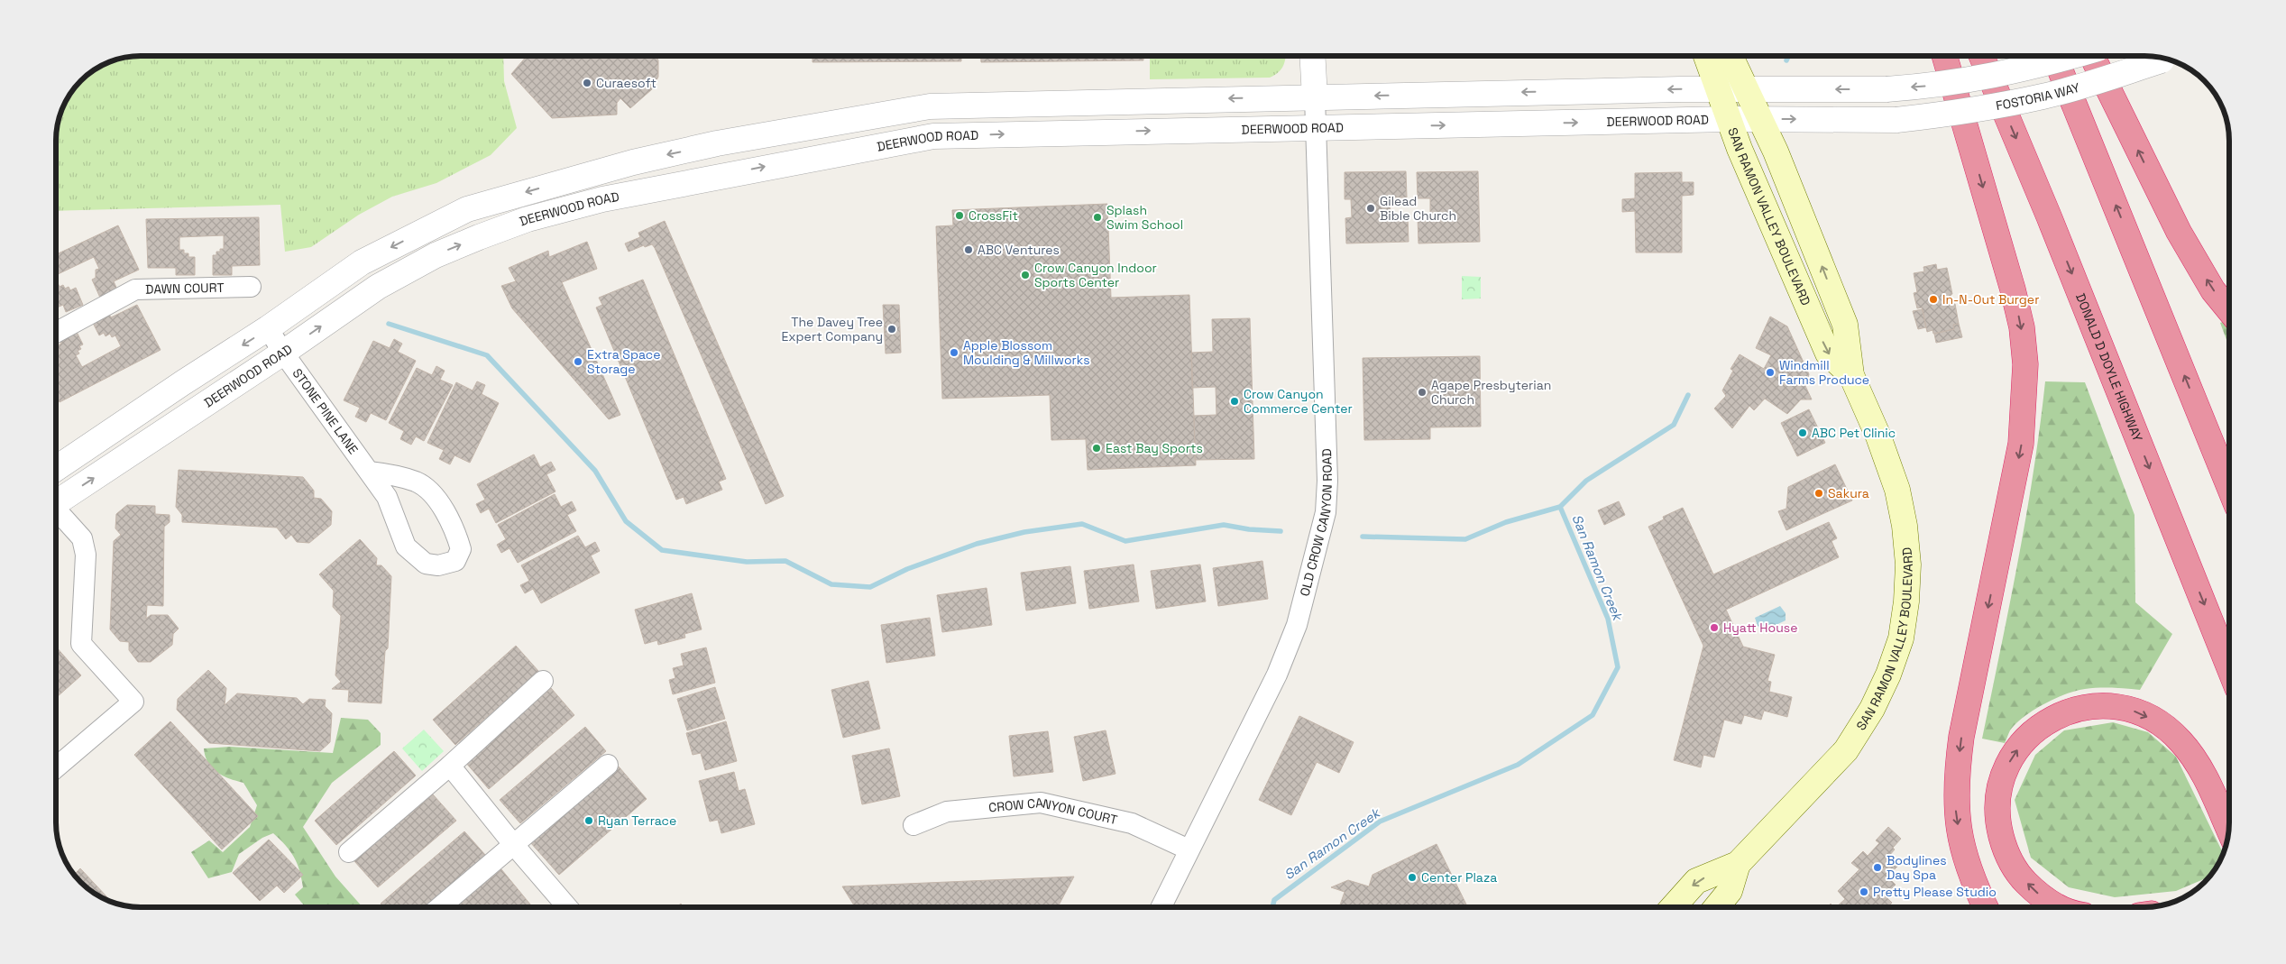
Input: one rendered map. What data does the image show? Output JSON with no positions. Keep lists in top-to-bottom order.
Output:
{
  "streets": {
    "highway": ["DONALD D DOYLE HIGHWAY"],
    "main road": ["SAN RAMON VALLEY BOULEVARD"],
    "street": [
      "FOSTORIA WAY",
      "DEERWOOD ROAD",
      "DAWN COURT",
      "STONE PINE LANE",
      "OLD CROW CANYON ROAD",
      "CROW CANYON COURT"
    ]
  },
  "crossings": [
    ["FOSTORIA WAY", "DEERWOOD ROAD"],
    ["DEERWOOD ROAD", "SAN RAMON VALLEY BOULEVARD"],
    ["DEERWOOD ROAD", "STONE PINE LANE"],
    ["DEERWOOD ROAD", "OLD CROW CANYON ROAD"],
    ["OLD CROW CANYON ROAD", "CROW CANYON COURT"]
  ],
  "water": ["San Ramon Creek"],
  "places": [
    "Curaesoft",
    "Gilead Bible Church",
    "CrossFit",
    "Splash Swim School",
    "ABC Ventures",
    "Crow Canyon Indoor Sports Center",
    "In-N-Out Burger",
    "The Davey Tree Expert Company",
    "Apple Blossom Moulding & Millworks",
    "Extra Space Storage",
    "Windmill Farms Produce",
    "Agape Presbyterian Church",
    "Crow Canyon Commerce Center",
    "ABC Pet Clinic",
    "East Bay Sports",
    "Sakura",
    "Hyatt House",
    "Ryan Terrace",
    "Bodylines Day Spa",
    "Center Plaza",
    "Pretty Please Studio"
  ]
}
